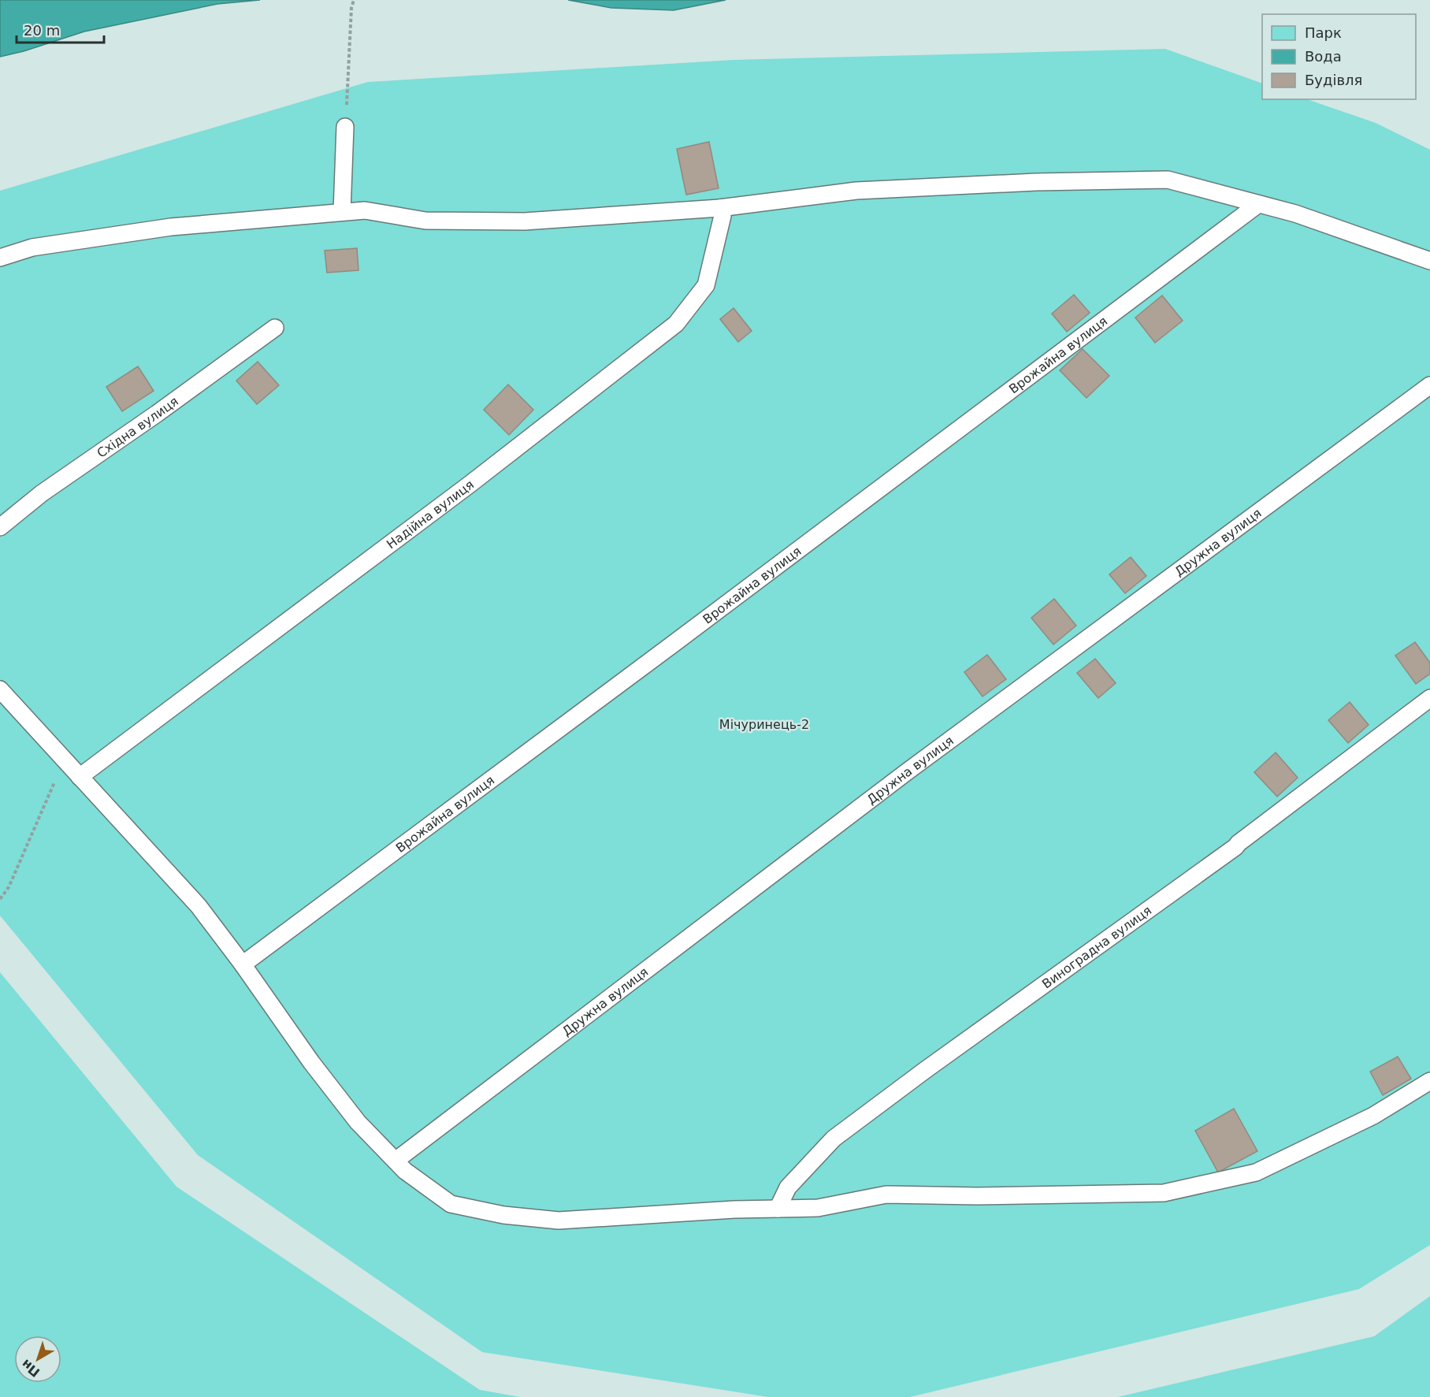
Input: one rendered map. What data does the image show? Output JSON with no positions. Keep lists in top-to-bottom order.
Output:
{
  "streets": {
    "lane": [
      "Врожайна вулиця",
      "Східна вулиця",
      "Надійна вулиця",
      "Дружна вулиця",
      "Виноградна вулиця"
    ]
  },
  "parks": ["Мічуринець-2"],
  "legend": ["Парк", "Вода", "Будівля"],
  "scale_bar": "20 m",
  "north": "bottom left"
}
